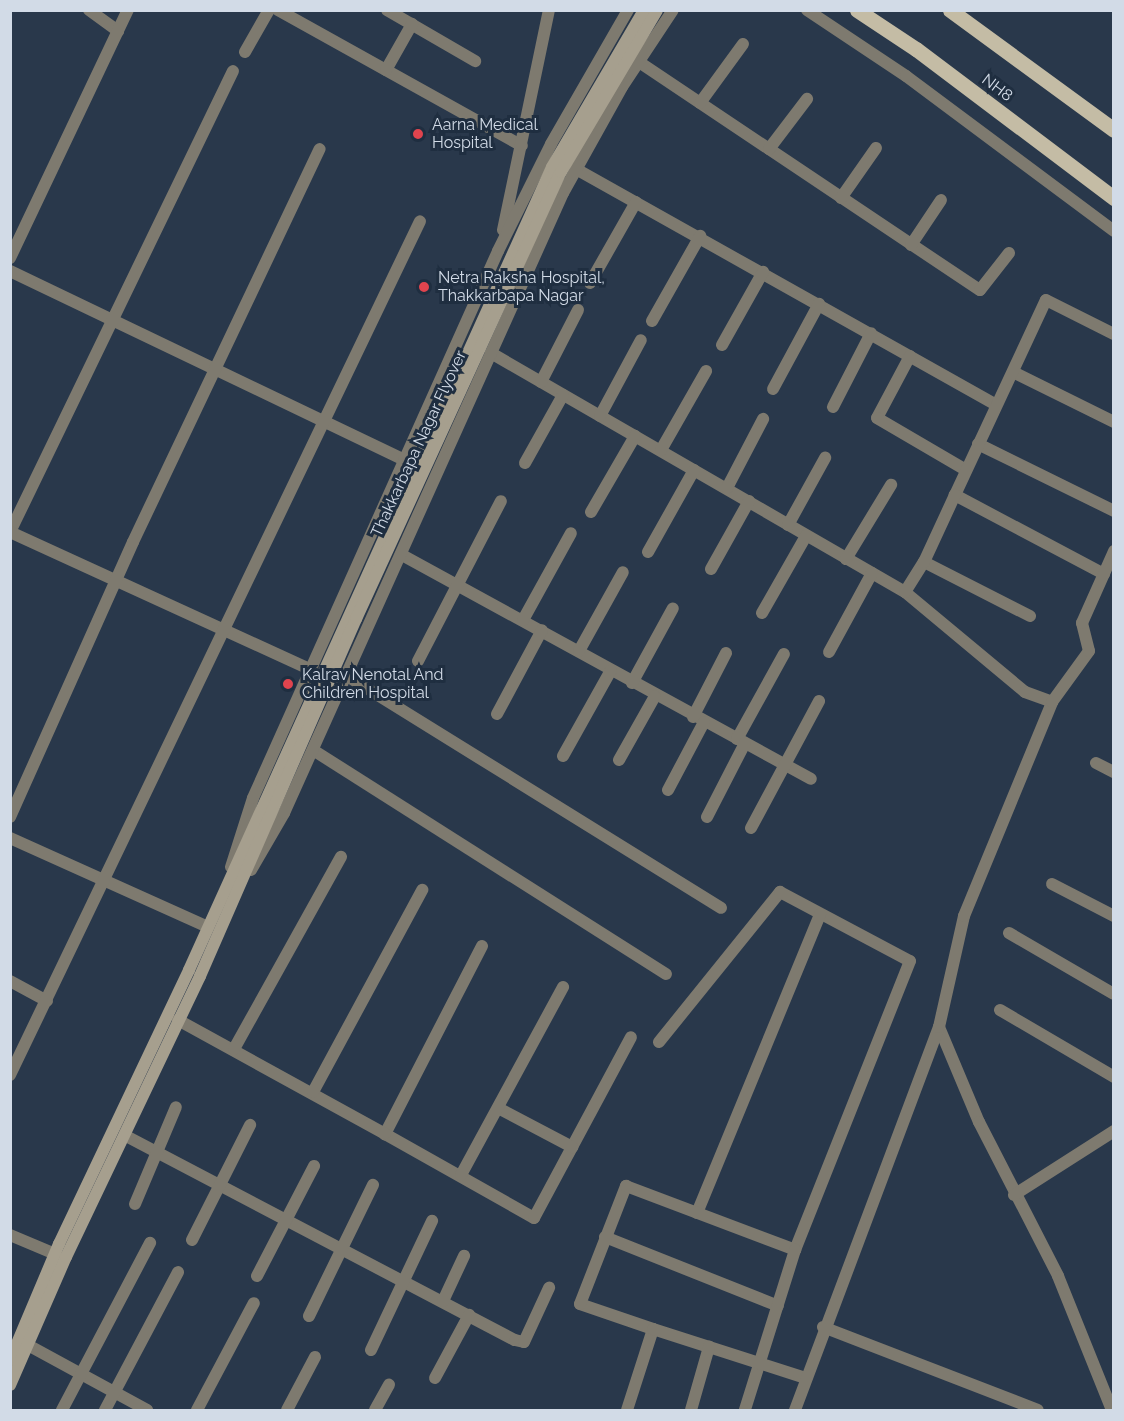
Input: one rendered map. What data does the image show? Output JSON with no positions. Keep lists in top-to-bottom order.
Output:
{
  "streets": {
    "main road": ["NH8", "Thakkarbapa Nagar Flyover"]
  },
  "places": ["Aarna Medical Hospital", "Netra Raksha Hospital, Thakkarbapa Nagar", "Kalrav Nenotal And Children Hospital"]
}
